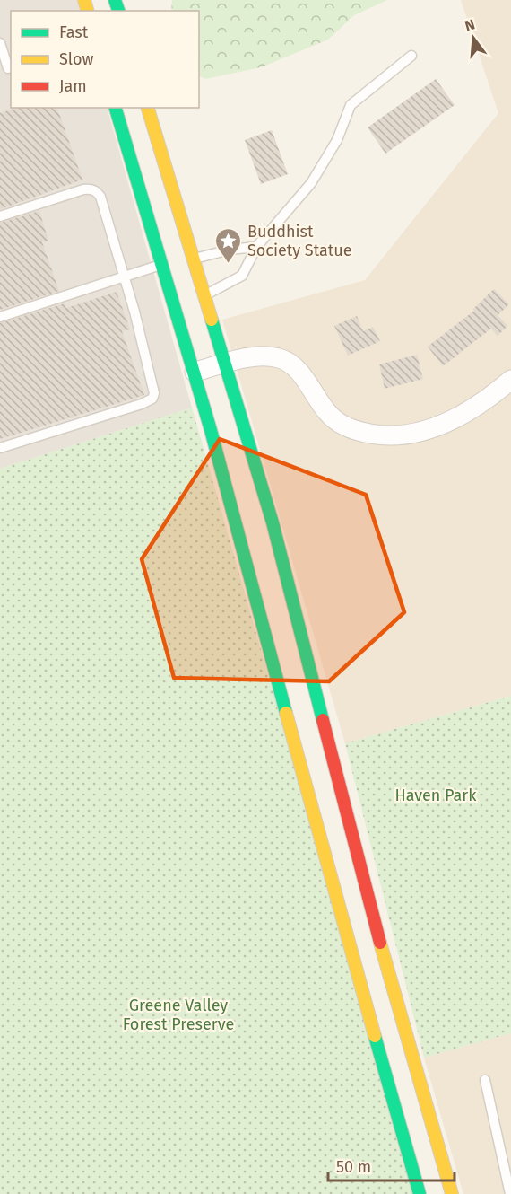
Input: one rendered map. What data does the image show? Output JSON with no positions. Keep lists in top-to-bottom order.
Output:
{
  "parks": ["Haven Park", "Greene Valley Forest Preserve"],
  "places": {
    "place": ["Buddhist Society Statue"]
  },
  "legend": ["Fast", "Slow", "Jam"],
  "scale_bar": "50 m",
  "north": "top"
}
